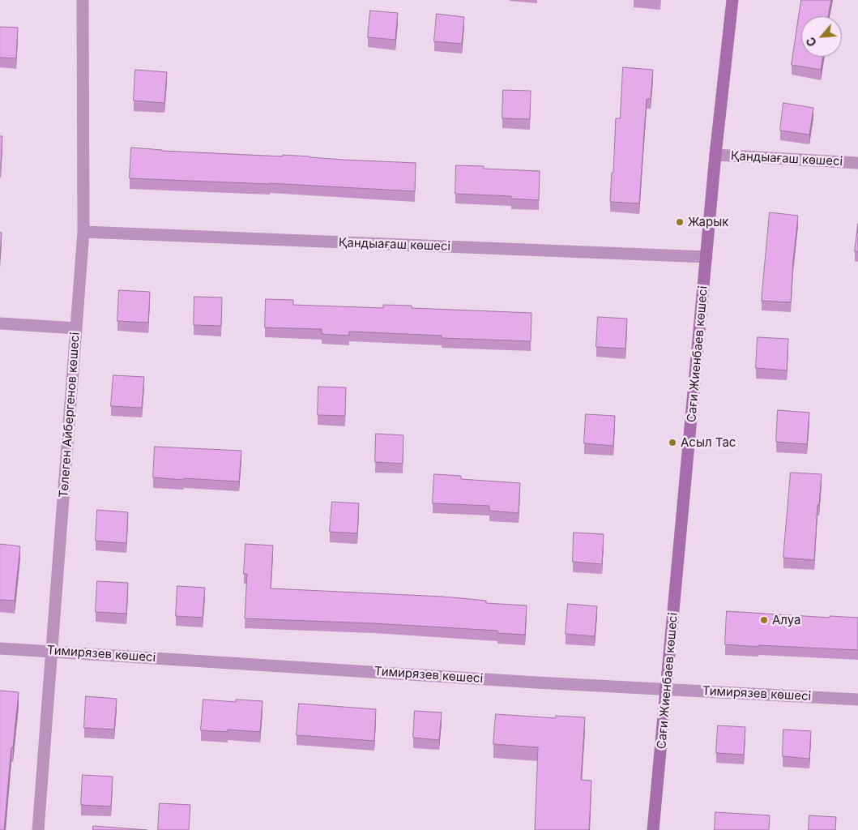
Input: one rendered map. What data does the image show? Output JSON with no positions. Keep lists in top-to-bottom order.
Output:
{
  "streets": {
    "main road": ["Сағи Жиенбаев көшесі"],
    "street": ["Қандыағаш көшесі", "Төлеген Айбергенов көшесі", "Тимирязев көшесі"]
  },
  "crossings": [
    ["Қандыағаш көшесі", "Сағи Жиенбаев көшесі"],
    ["Қандыағаш көшесі", "Төлеген Айбергенов көшесі"],
    ["Сағи Жиенбаев көшесі", "Тимирязев көшесі"],
    ["Төлеген Айбергенов көшесі", "Тимирязев көшесі"]
  ],
  "places": ["Жарык", "Асыл Тас", "Алуа"],
  "north": "bottom left"
}
